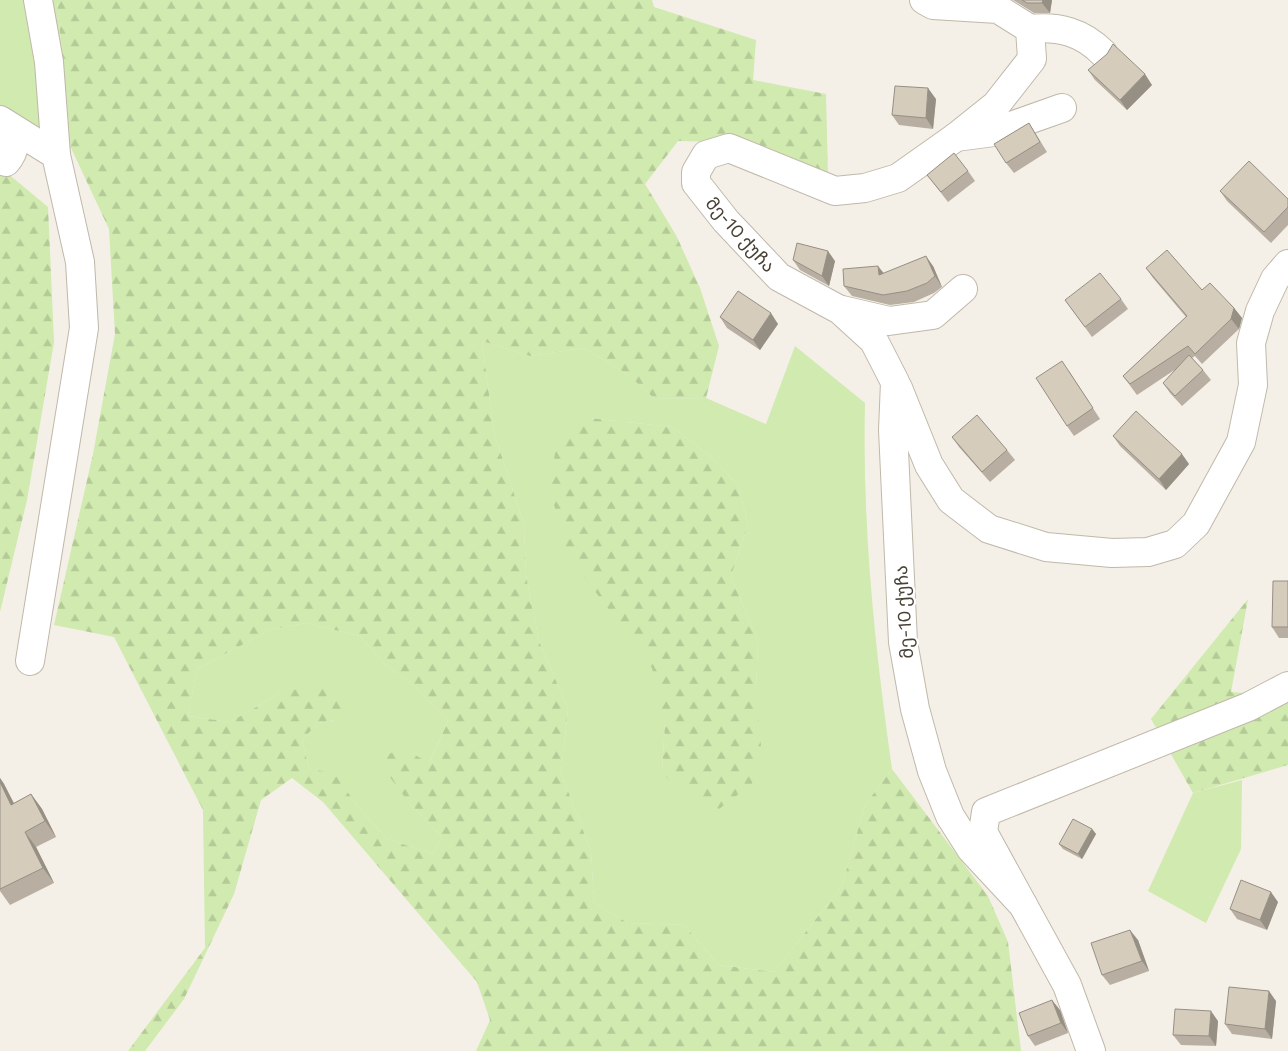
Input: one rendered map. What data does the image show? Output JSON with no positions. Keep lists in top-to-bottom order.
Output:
{
  "streets": {
    "street": ["მე-10 ქუჩა"]
  }
}
